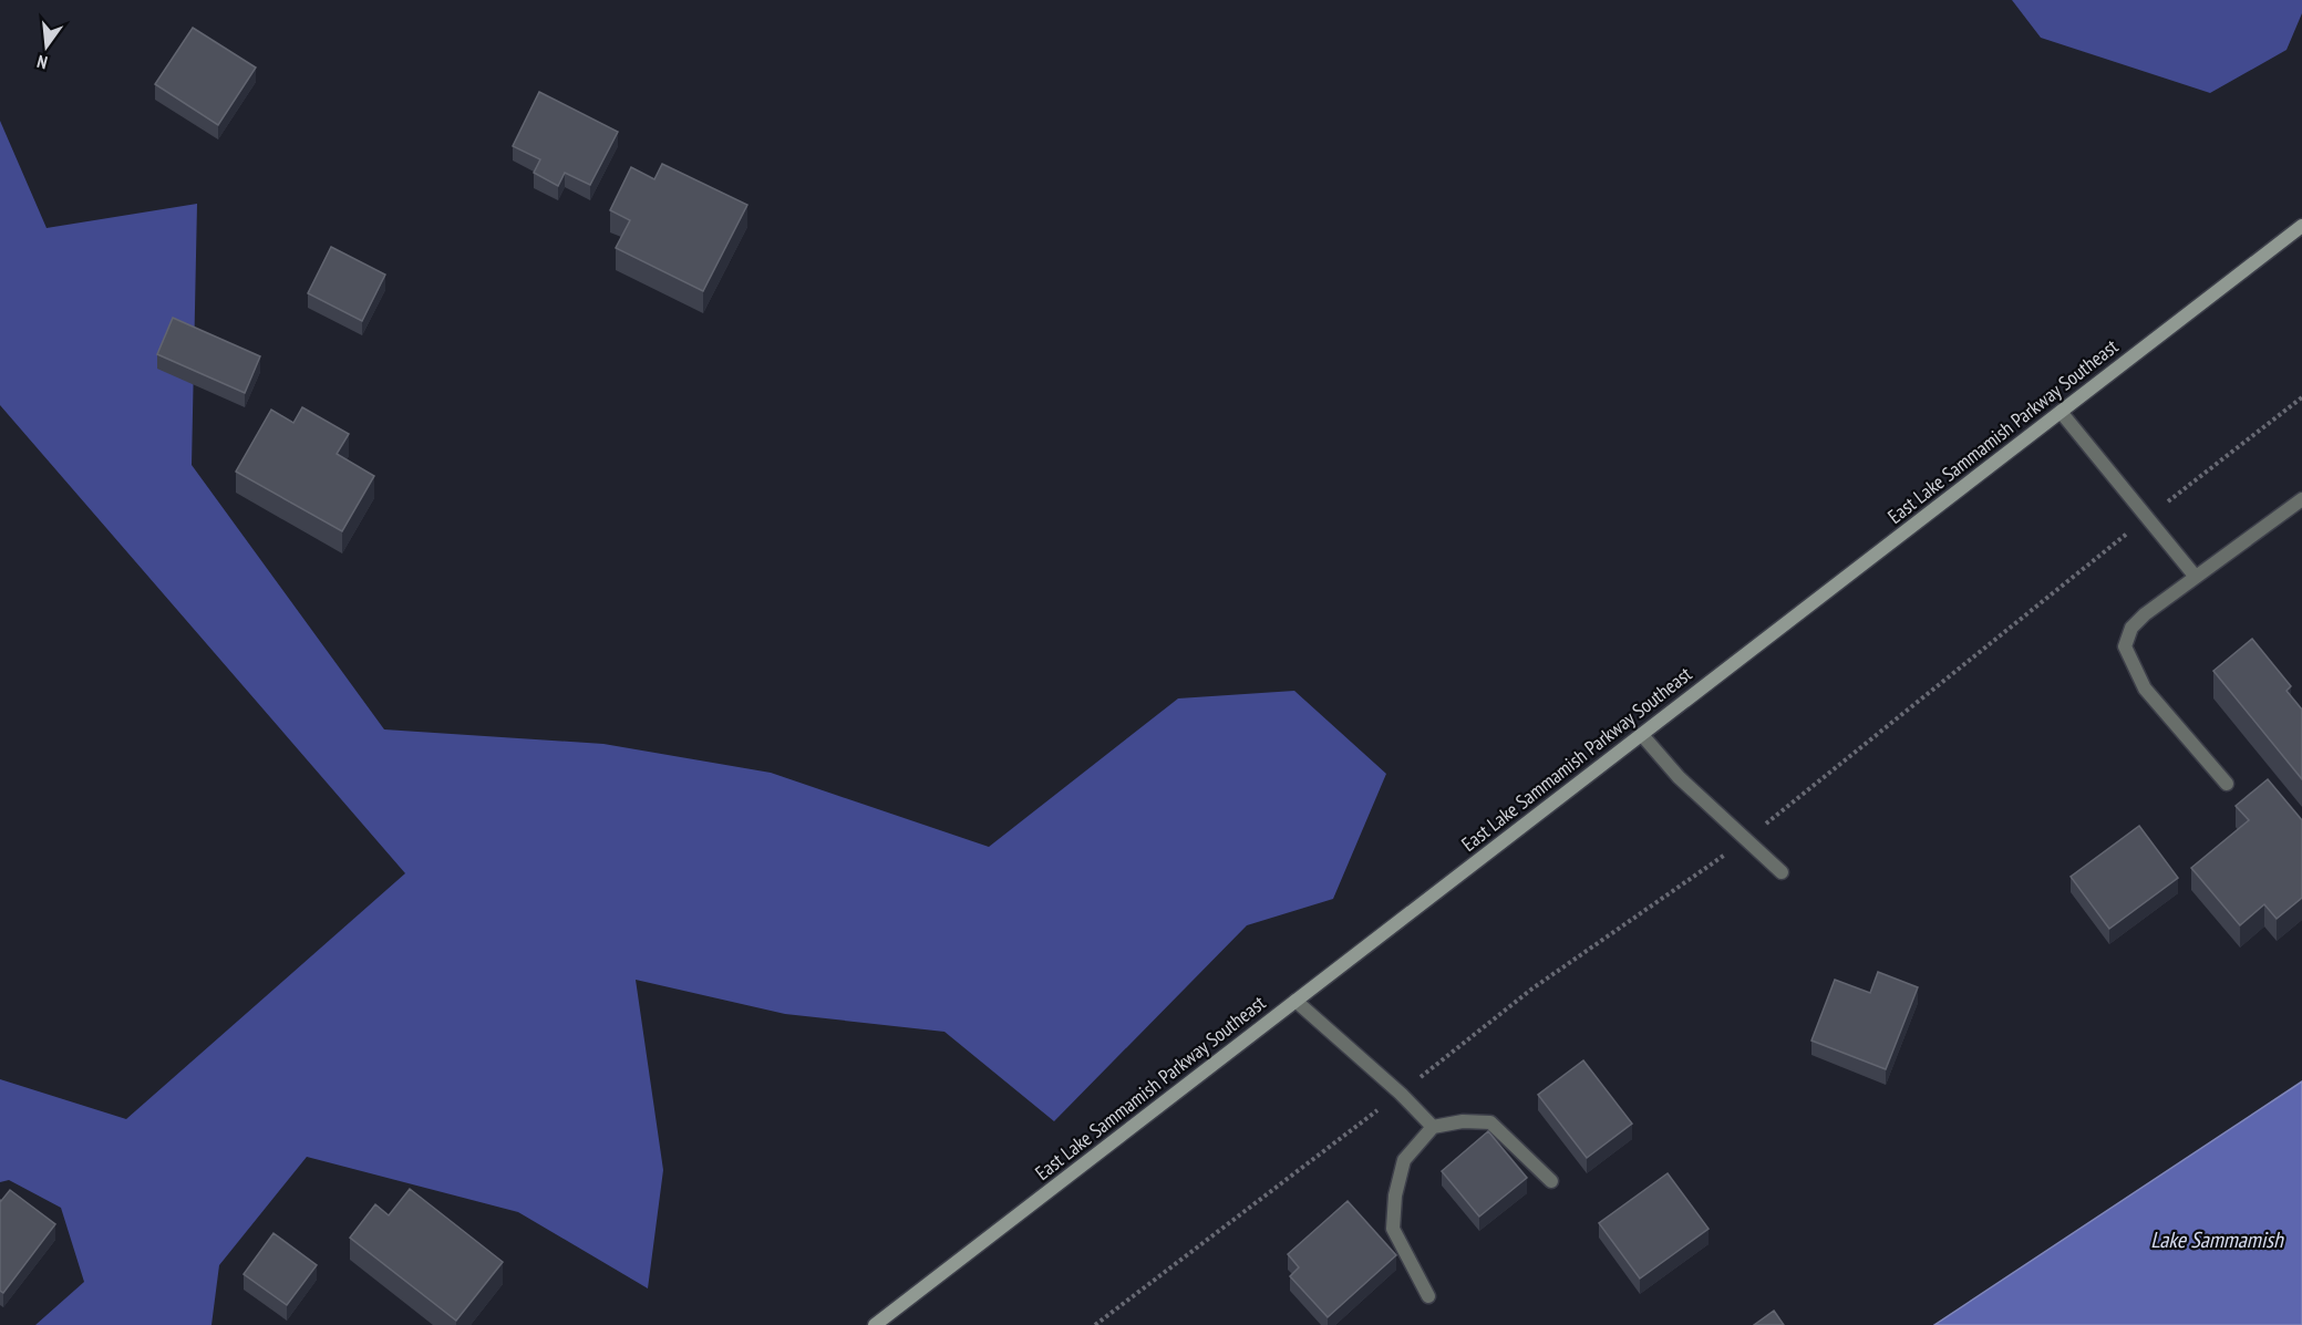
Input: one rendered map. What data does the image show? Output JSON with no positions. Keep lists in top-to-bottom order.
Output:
{
  "streets": {
    "main road": ["East Lake Sammamish Parkway Southeast"]
  },
  "water": ["Lake Sammamish"],
  "north": "bottom"
}
